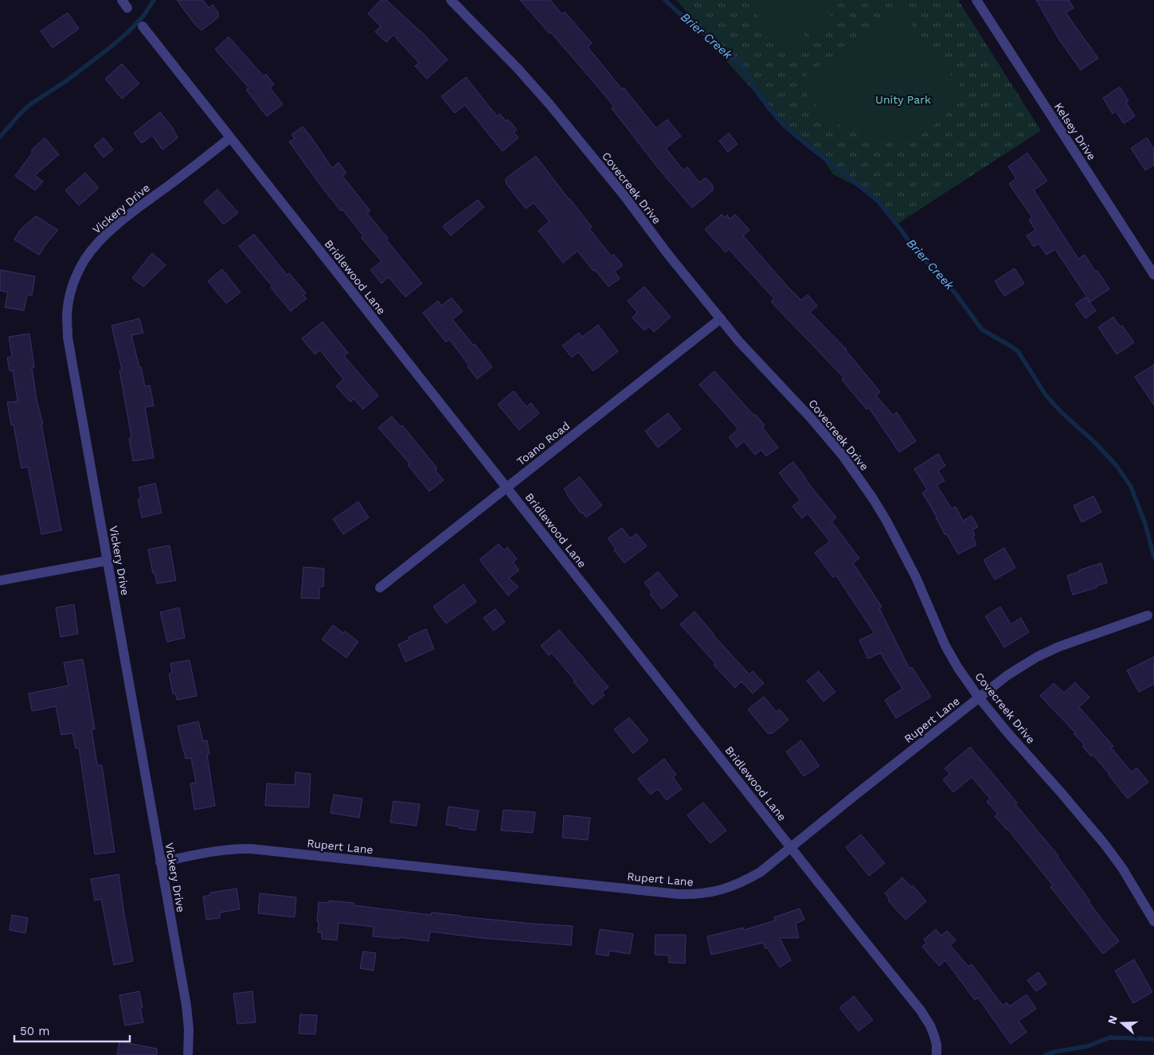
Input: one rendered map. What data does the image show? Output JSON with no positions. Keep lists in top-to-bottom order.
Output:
{
  "streets": {
    "street": [
      "Kelsey Drive",
      "Covecreek Drive",
      "Vickery Drive",
      "Bridlewood Lane",
      "Toano Road",
      "Rupert Lane"
    ]
  },
  "crossings": [
    ["Covecreek Drive", "Toano Road"],
    ["Covecreek Drive", "Rupert Lane"],
    ["Vickery Drive", "Bridlewood Lane"],
    ["Vickery Drive", "Rupert Lane"],
    ["Bridlewood Lane", "Toano Road"],
    ["Bridlewood Lane", "Rupert Lane"]
  ],
  "water": ["Brier Creek"],
  "parks": ["Unity Park"],
  "scale_bar": "50 m",
  "north": "left"
}
